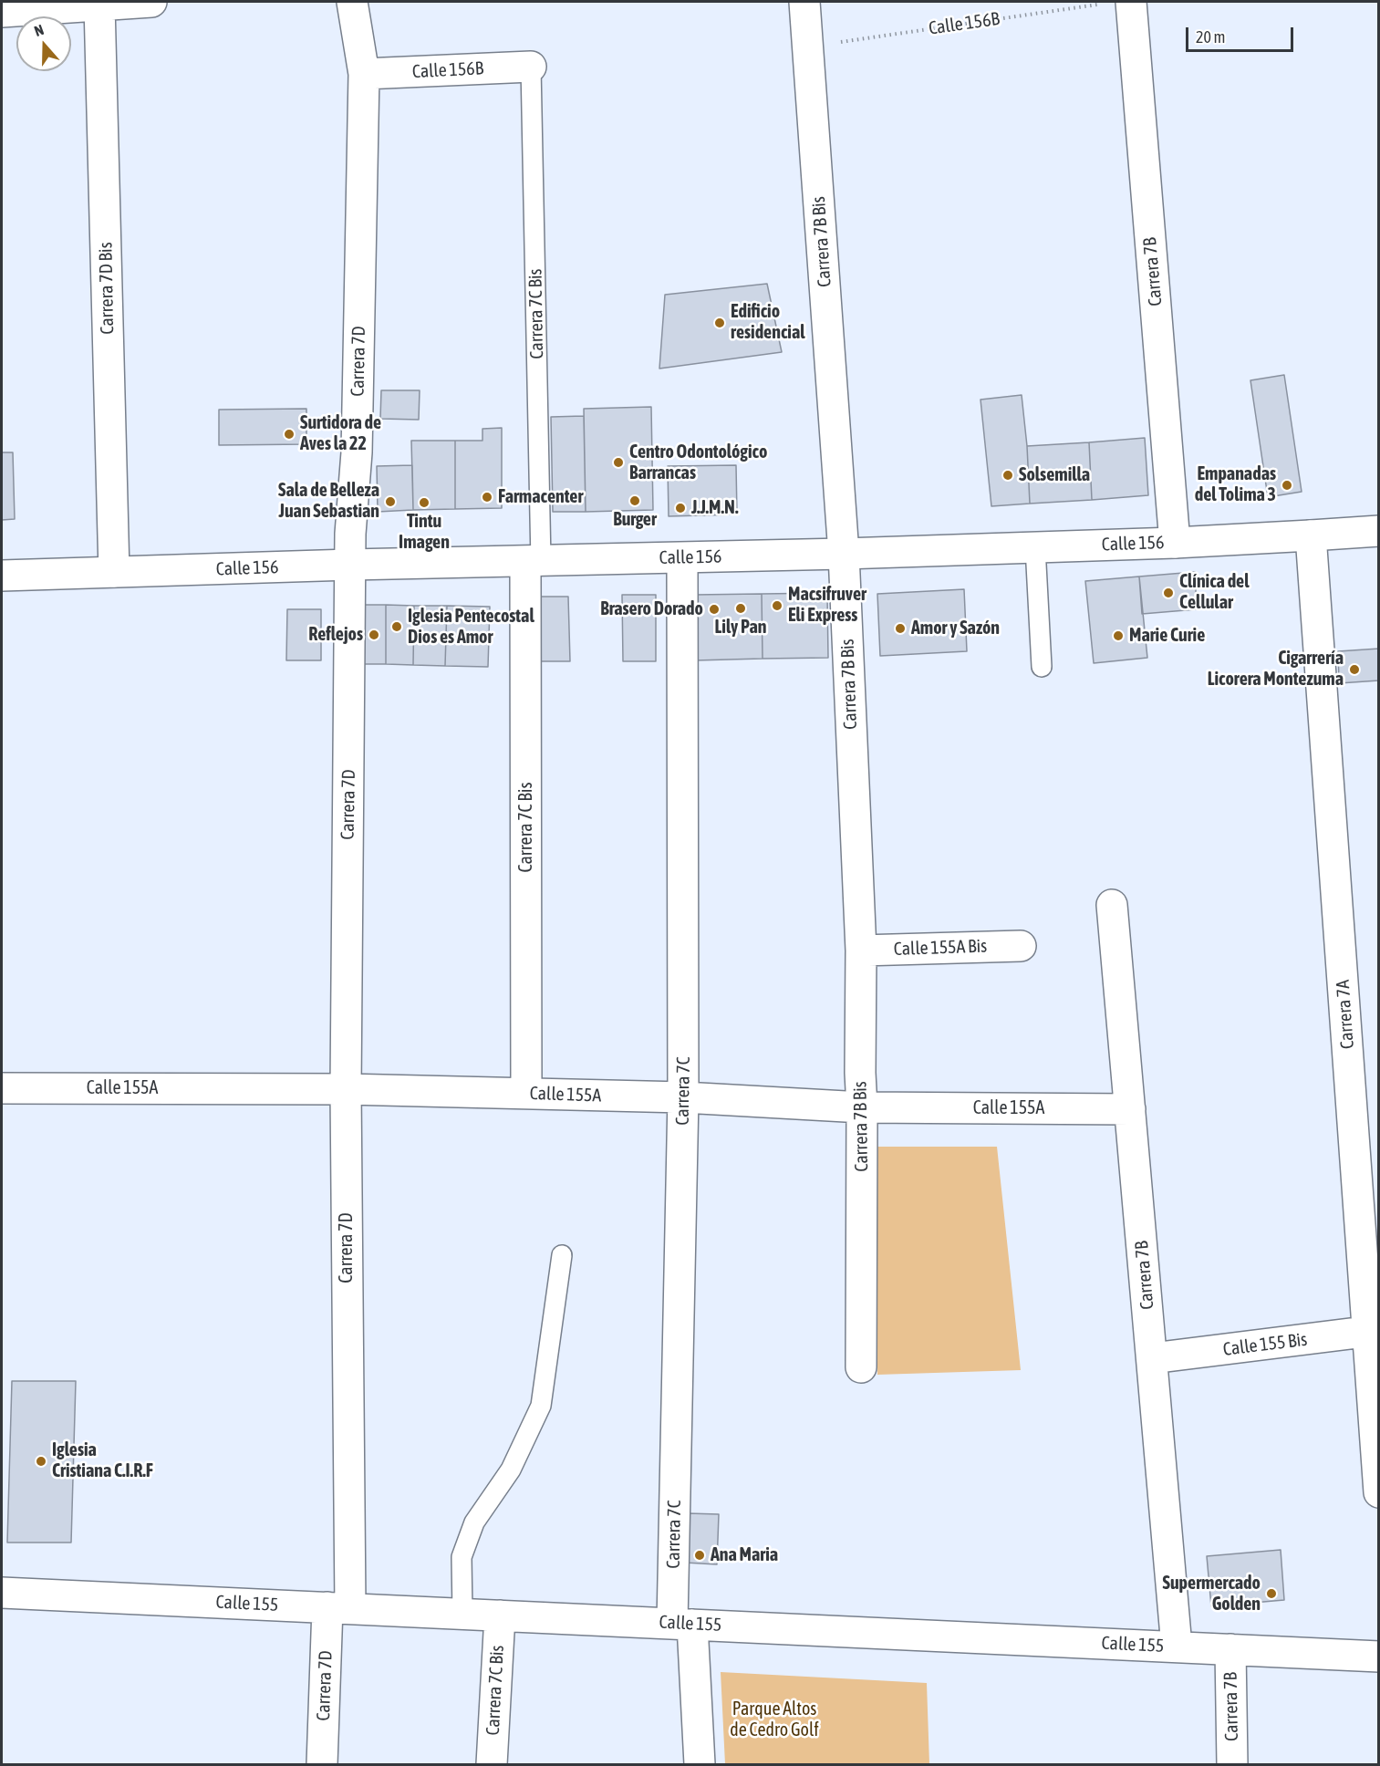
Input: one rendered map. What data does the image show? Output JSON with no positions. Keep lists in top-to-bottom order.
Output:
{
  "streets": {
    "street": [
      "Calle 156B",
      "Carrera 7B Bis",
      "Carrera 7B",
      "Carrera 7D Bis",
      "Carrera 7C Bis",
      "Carrera 7D",
      "Calle 156",
      "Calle 155A Bis",
      "Carrera 7A",
      "Calle 155A",
      "Carrera 7C",
      "Calle 155 Bis",
      "Calle 155"
    ]
  },
  "crossings": [
    ["Calle 156B", "Carrera 7B Bis"],
    ["Calle 156B", "Carrera 7C Bis"],
    ["Calle 156B", "Carrera 7D"],
    ["Carrera 7B Bis", "Calle 156"],
    ["Carrera 7B Bis", "Calle 155A Bis"],
    ["Carrera 7B Bis", "Calle 155A"],
    ["Carrera 7B", "Calle 156"],
    ["Carrera 7B", "Calle 155A"],
    ["Carrera 7B", "Calle 155 Bis"],
    ["Carrera 7B", "Calle 155"],
    ["Carrera 7D Bis", "Calle 156"],
    ["Carrera 7C Bis", "Calle 156"],
    ["Carrera 7C Bis", "Calle 155A"],
    ["Carrera 7C Bis", "Calle 155"],
    ["Carrera 7D", "Calle 156"],
    ["Carrera 7D", "Calle 155A"],
    ["Carrera 7D", "Calle 155"],
    ["Calle 156", "Carrera 7A"],
    ["Calle 156", "Carrera 7C"],
    ["Carrera 7A", "Calle 155 Bis"],
    ["Calle 155A", "Carrera 7C"],
    ["Carrera 7C", "Calle 155"]
  ],
  "parks": ["Parque Altos de Cedro Golf"],
  "places": [
    "Edificio residencial",
    "Surtidora de Aves la 22",
    "Centro Odontológico Barrancas",
    "Solsemilla",
    "Empanadas del Tolima 3",
    "Farmacenter",
    "Burger",
    "Sala de Belleza Juan Sebastian",
    "Tintu Imagen",
    "J.J.M.N.",
    "Clínica del Cellular",
    "Macsifruver Eli Express",
    "Lily Pan",
    "Brasero Dorado",
    "Iglesia Pentecostal Dios es Amor",
    "Amor y Sazón",
    "Reflejos",
    "Marie Curie",
    "Cigarrería Licorera Montezuma",
    "Iglesia Cristiana C.I.R.F",
    "Ana Maria",
    "Supermercado Golden"
  ],
  "scale_bar": "20 m",
  "north": "top"
}
